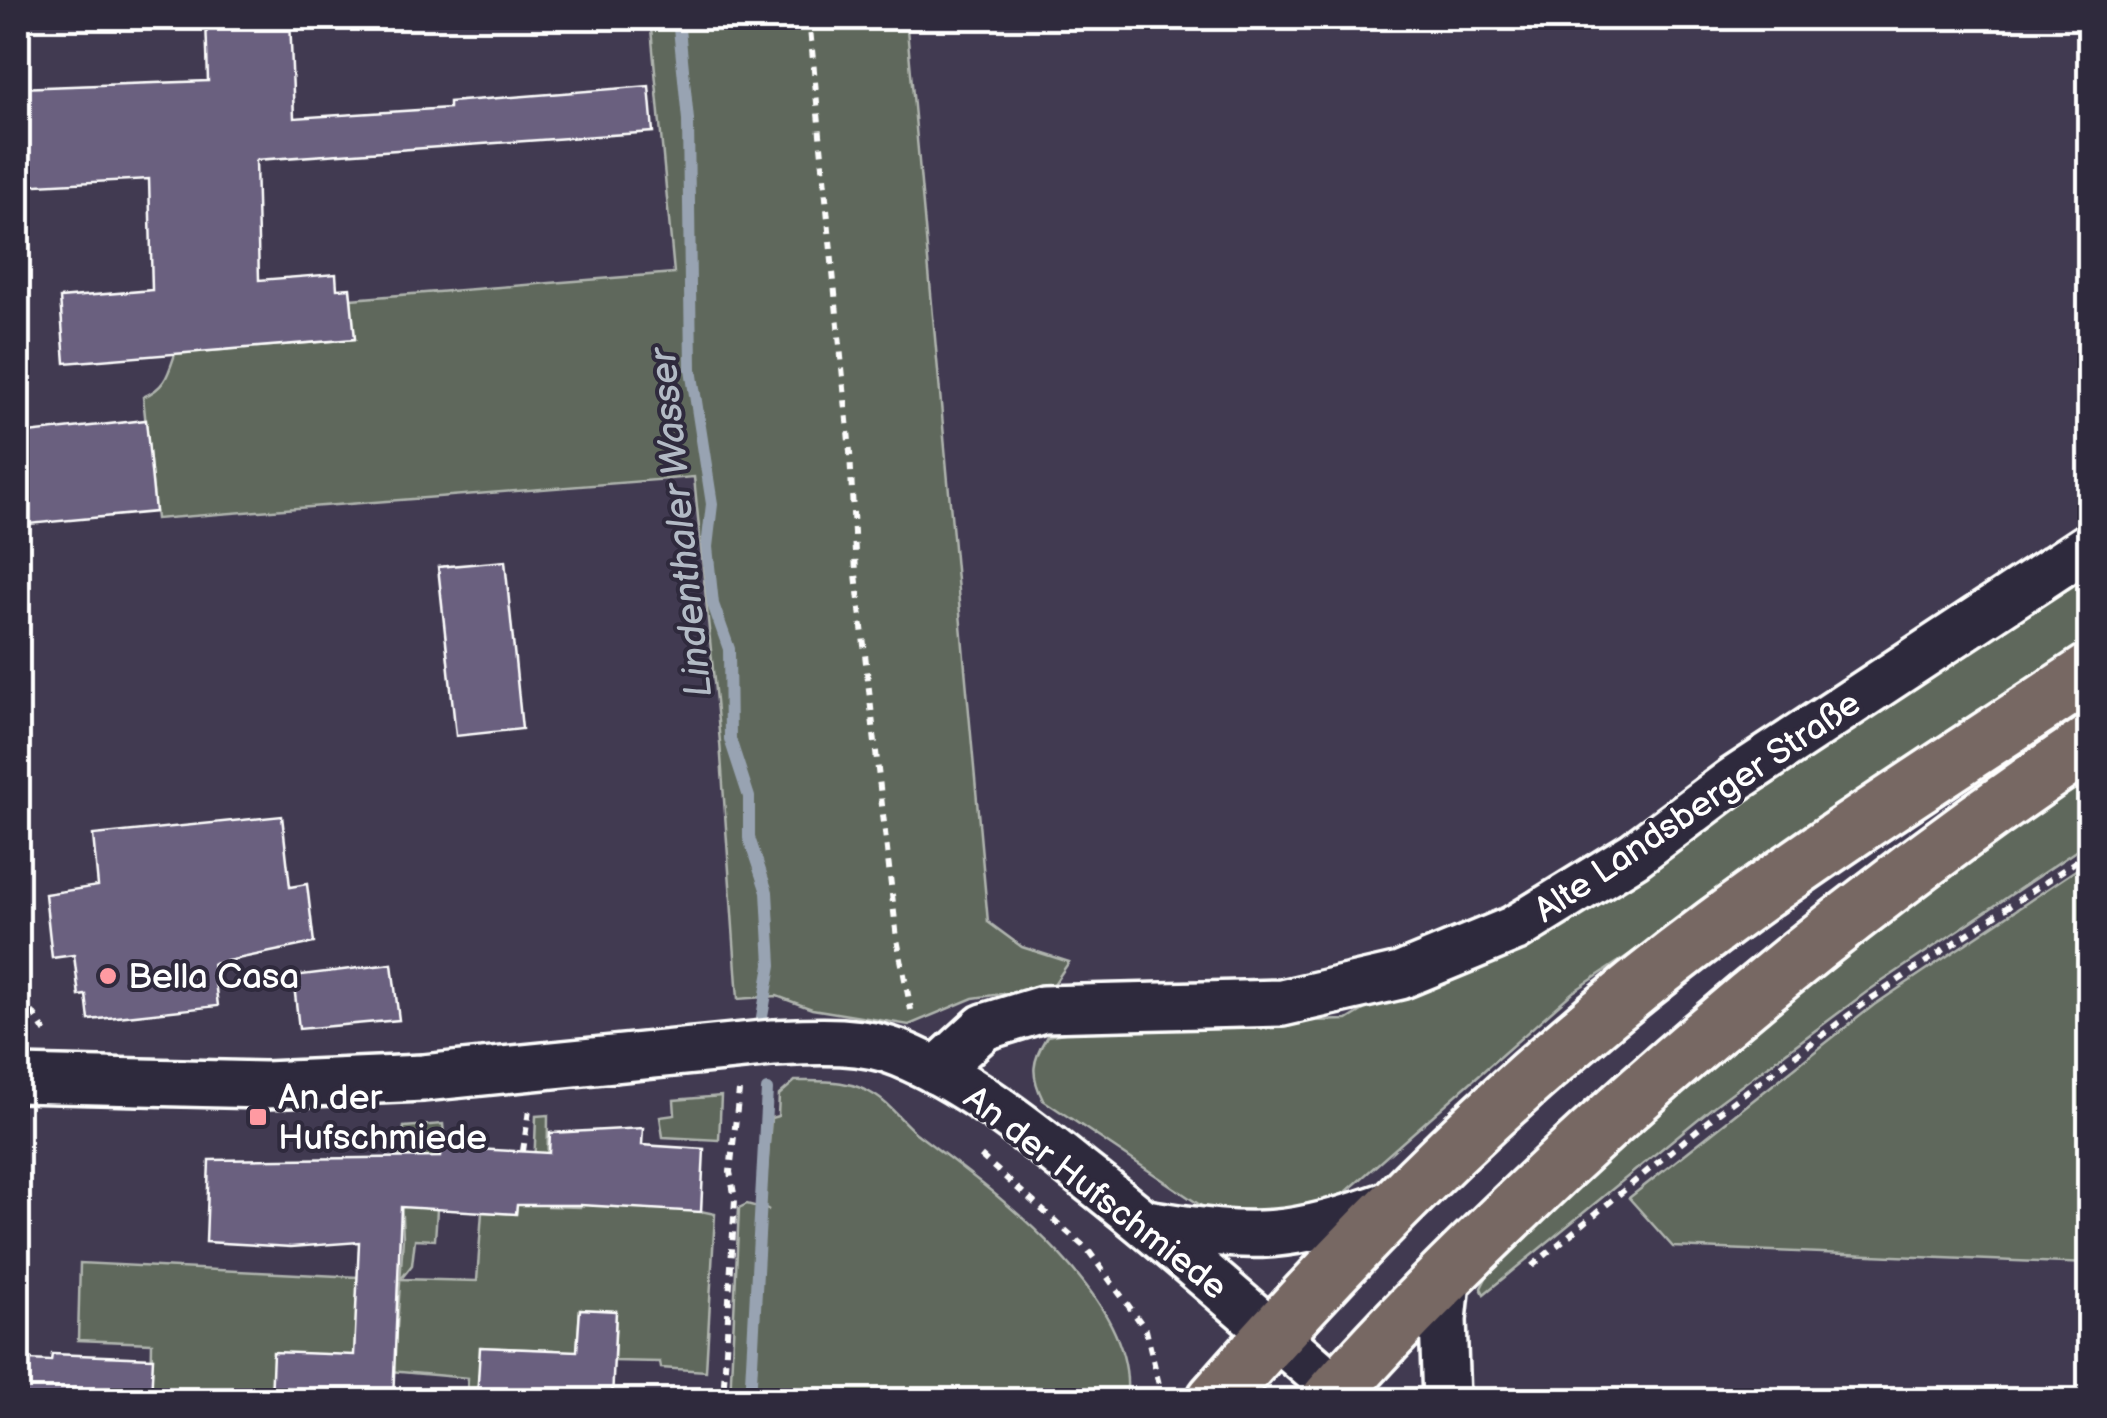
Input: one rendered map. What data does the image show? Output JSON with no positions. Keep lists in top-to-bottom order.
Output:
{
  "streets": {
    "street": ["Alte Landsberger Straße", "An der Hufschmiede"]
  },
  "crossings": [
    ["Alte Landsberger Straße", "An der Hufschmiede"]
  ],
  "water": ["Lindenthaler Wasser"],
  "places": {
    "other": ["Bella Casa"],
    "transit": ["An der Hufschmiede"]
  }
}
